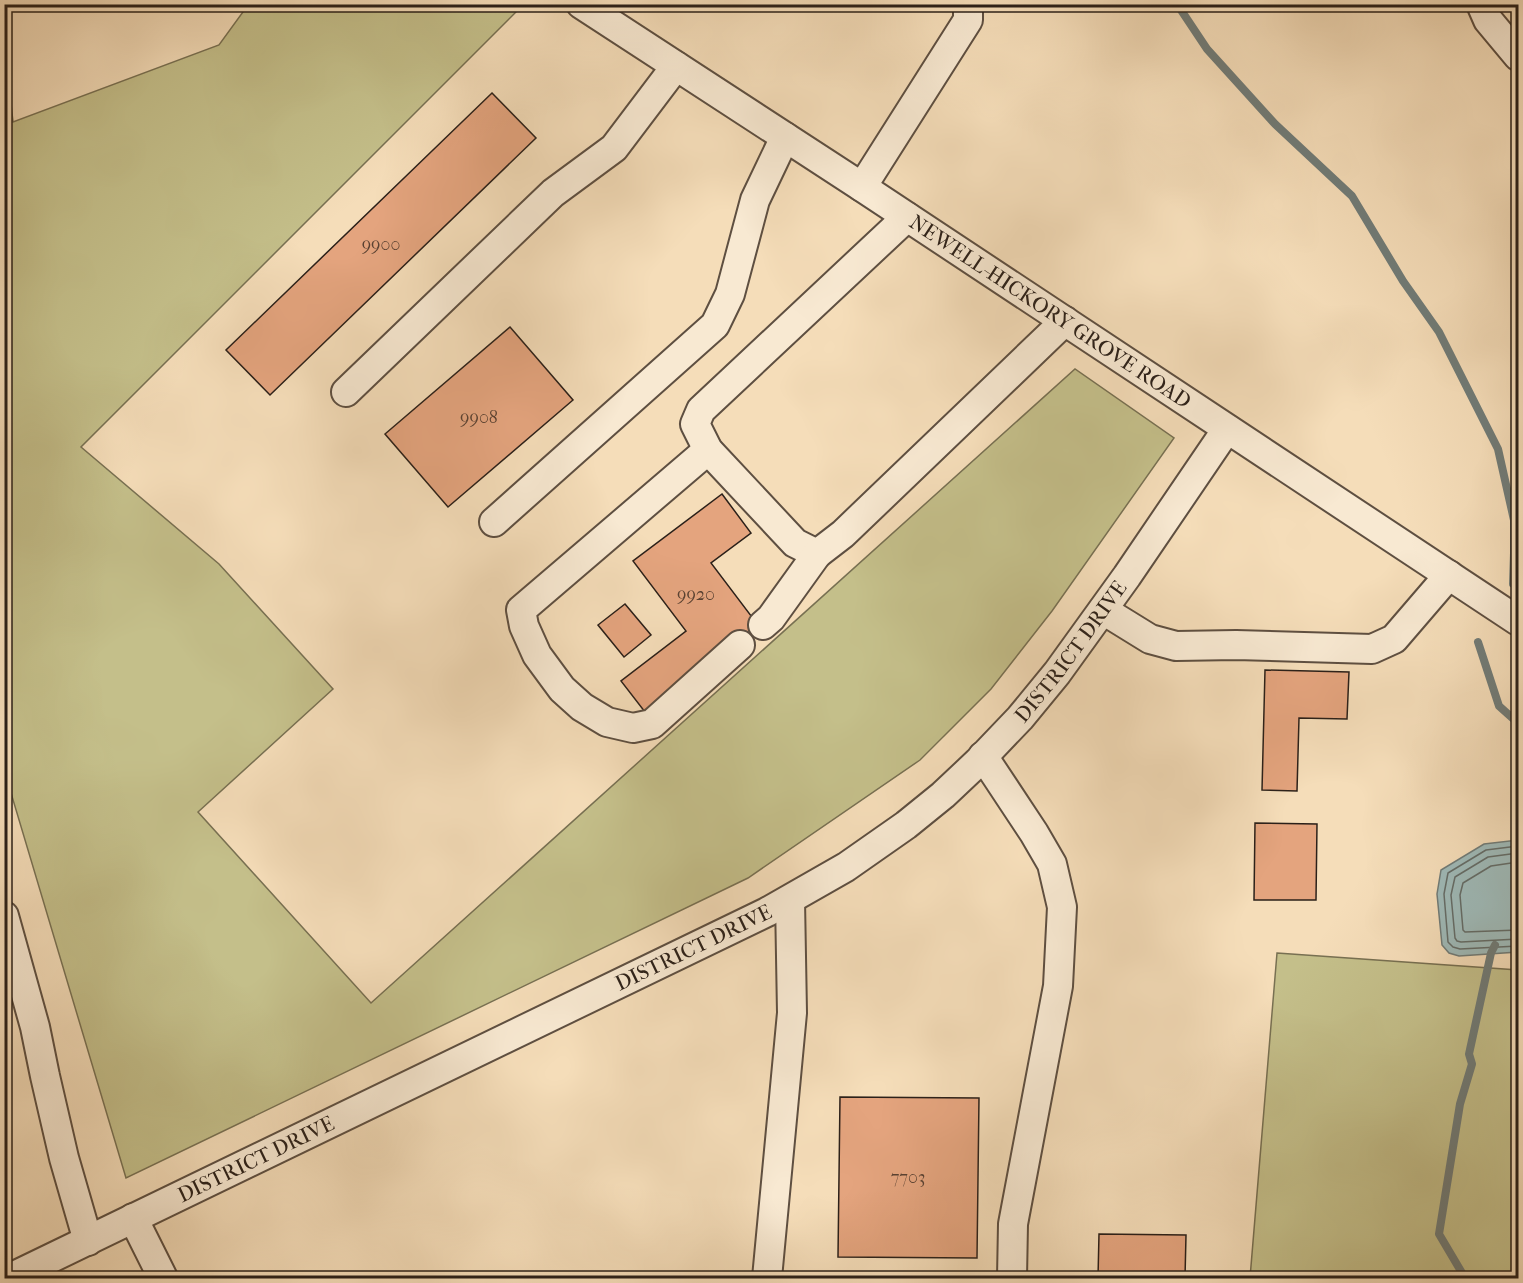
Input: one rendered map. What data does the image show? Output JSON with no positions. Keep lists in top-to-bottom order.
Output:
{
  "streets": {
    "street": ["NEWELL-HICKORY GROVE ROAD", "DISTRICT DRIVE"]
  },
  "crossings": [
    ["NEWELL-HICKORY GROVE ROAD", "DISTRICT DRIVE"]
  ],
  "house_numbers": [
    "9900",
    "9908",
    "9920",
    "7703"
  ]
}
